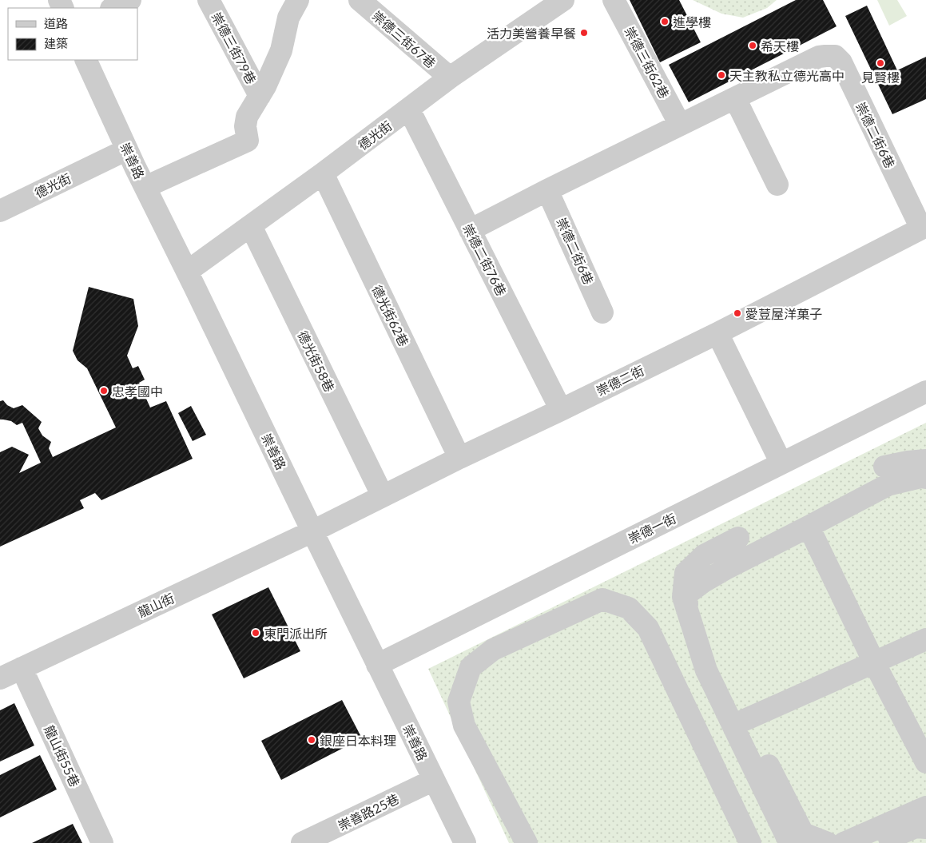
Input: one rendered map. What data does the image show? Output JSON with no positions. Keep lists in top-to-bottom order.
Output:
{
  "streets": {
    "street": [
      "崇德三街67巷",
      "崇德三街79巷",
      "崇德三街62巷",
      "德光街",
      "崇德二街6巷",
      "崇善路",
      "崇德二街76巷",
      "德光街62巷",
      "德光街58巷",
      "崇德二街",
      "崇德一街",
      "龍山街",
      "龍山街55巷",
      "崇善路25巷"
    ]
  },
  "crossings": [
    ["崇德三街67巷", "德光街"],
    ["崇德三街62巷", "崇德二街6巷"],
    ["德光街", "崇善路"],
    ["德光街", "崇德二街76巷"],
    ["德光街", "德光街62巷"],
    ["德光街", "德光街58巷"],
    ["崇德二街6巷", "崇德二街76巷"],
    ["崇德二街6巷", "崇德二街"],
    ["崇善路", "崇德二街"],
    ["崇善路", "崇德一街"],
    ["崇善路", "龍山街"],
    ["崇善路", "崇善路25巷"],
    ["崇德二街76巷", "崇德二街"],
    ["德光街62巷", "崇德二街"],
    ["德光街58巷", "崇德二街"],
    ["崇德二街", "龍山街"],
    ["龍山街", "龍山街55巷"]
  ],
  "places": [
    "進學樓",
    "活力美營養早餐",
    "希天樓",
    "見賢樓",
    "天主教私立德光高中",
    "愛荳屋洋菓子",
    "忠孝國中",
    "東門派出所",
    "銀座日本料理"
  ],
  "legend": ["道路", "建築"]
}
